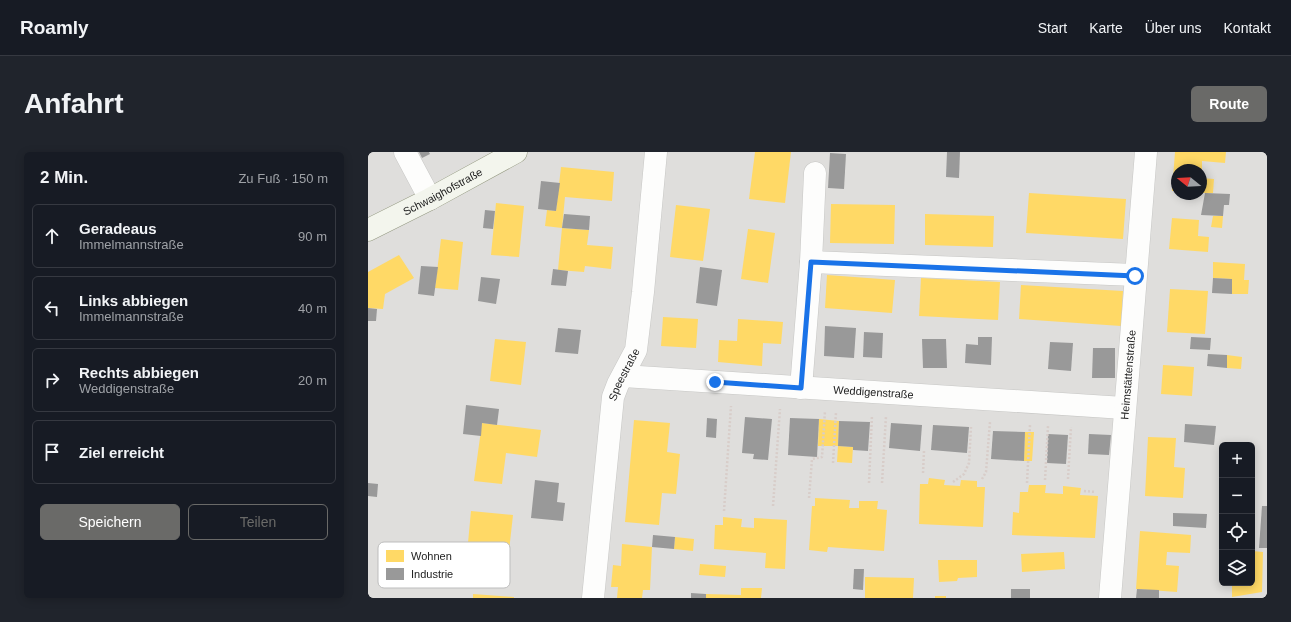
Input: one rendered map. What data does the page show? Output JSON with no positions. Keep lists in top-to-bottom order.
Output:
{
  "streets": {
    "street": [
      "Schwaighofstraße",
      "Speestraße",
      "Heimstättenstraße",
      "Weddigenstraße"
    ]
  },
  "crossings": [
    ["Speestraße", "Weddigenstraße"],
    ["Heimstättenstraße", "Weddigenstraße"]
  ],
  "legend": ["Wohnen", "Industrie"],
  "north": "left",
  "page": {
    "header": "Roamly",
    "nav": [
      "Start",
      "Karte",
      "Über uns",
      "Kontakt"
    ],
    "buttons": [
      "Route",
      ["Speichern", "Teilen"]
    ],
    "title": "Anfahrt",
    "heading": ["2 Min.", "Zu Fuß · 150 m"],
    "list": [
      ["Geradeaus", "Immelmannstraße", "90 m"],
      ["Links abbiegen", "Immelmannstraße", "40 m"],
      ["Rechts abbiegen", "Weddigenstraße", "20 m"],
      "Ziel erreicht"
    ],
    "map_buttons": ["+", "−"]
  }
}
